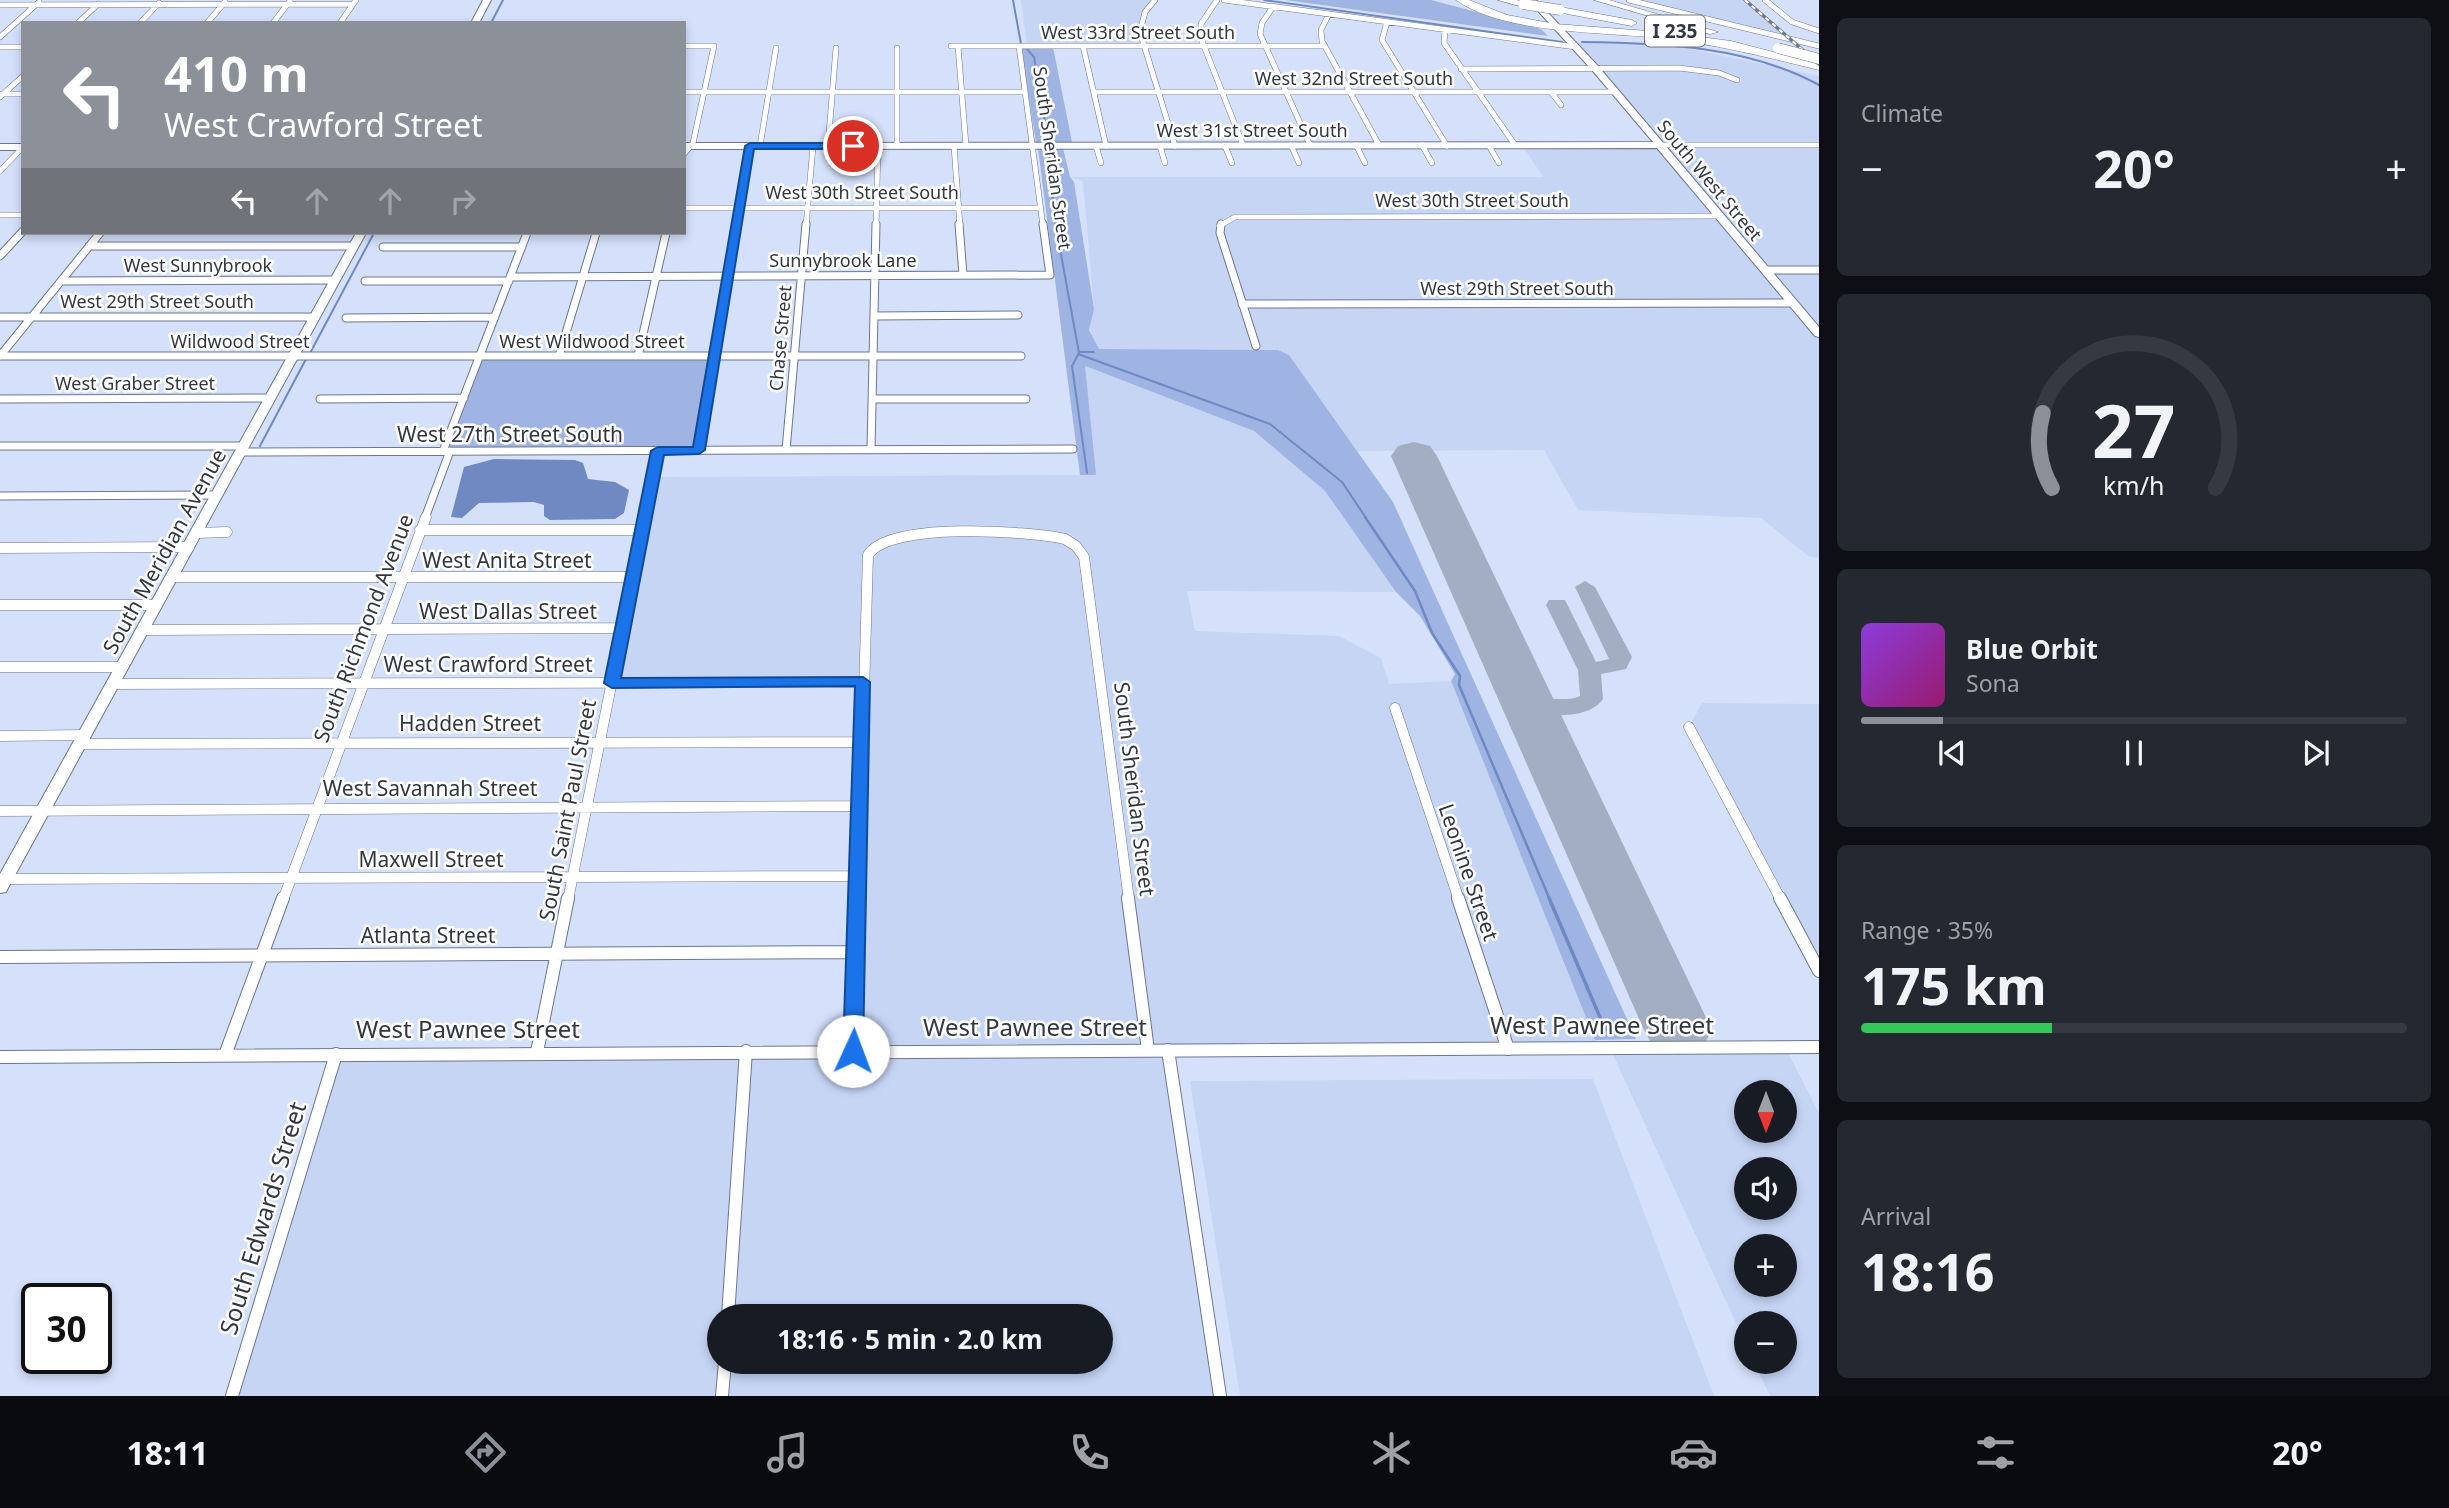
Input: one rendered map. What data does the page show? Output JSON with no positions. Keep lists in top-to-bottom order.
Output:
{
  "streets": {
    "highway": ["I 235"],
    "street": [
      "West 33rd Street South",
      "West 32nd Street South",
      "West 31st Street South",
      "South Sheridan Street",
      "South West Street",
      "West 30th Street South",
      "Sunnybrook Lane",
      "West Sunnybrook",
      "West 29th Street South",
      "Chase Street",
      "Wildwood Street",
      "West Wildwood Street",
      "West Graber Street",
      "West 27th Street South",
      "South Meridian Avenue",
      "West Anita Street",
      "West Dallas Street",
      "South Richmond Avenue",
      "West Crawford Street",
      "Hadden Street",
      "West Savannah Street",
      "South Saint Paul Street",
      "Maxwell Street",
      "Leonine Street",
      "Atlanta Street",
      "West Pawnee Street",
      "South Edwards Street"
    ]
  },
  "crossings": [
    ["I 235", "South West Street"],
    ["West 33rd Street South", "South Sheridan Street"],
    ["West 32nd Street South", "South West Street"],
    ["West 31st Street South", "South Sheridan Street"],
    ["West 31st Street South", "South West Street"],
    ["West 31st Street South", "Chase Street"],
    ["South Sheridan Street", "West 30th Street South"],
    ["South Sheridan Street", "Sunnybrook Lane"],
    ["South Sheridan Street", "West Crawford Street"],
    ["South Sheridan Street", "West Pawnee Street"],
    ["South West Street", "West 30th Street South"],
    ["South West Street", "West 29th Street South"],
    ["West 30th Street South", "West 29th Street South"],
    ["West 30th Street South", "Chase Street"],
    ["Sunnybrook Lane", "Chase Street"],
    ["Sunnybrook Lane", "South Richmond Avenue"],
    ["West Sunnybrook", "South Meridian Avenue"],
    ["West 29th Street South", "South Meridian Avenue"],
    ["Chase Street", "West Wildwood Street"],
    ["Chase Street", "West 27th Street South"],
    ["Wildwood Street", "West Wildwood Street"],
    ["Wildwood Street", "South Meridian Avenue"],
    ["Wildwood Street", "South Richmond Avenue"],
    ["West Wildwood Street", "South Richmond Avenue"],
    ["West Graber Street", "South Meridian Avenue"],
    ["West 27th Street South", "South Meridian Avenue"],
    ["West 27th Street South", "South Richmond Avenue"],
    ["West 27th Street South", "South Saint Paul Street"],
    ["South Meridian Avenue", "West Anita Street"],
    ["South Meridian Avenue", "West Dallas Street"],
    ["South Meridian Avenue", "West Crawford Street"],
    ["South Meridian Avenue", "Hadden Street"],
    ["South Meridian Avenue", "West Savannah Street"],
    ["South Meridian Avenue", "Maxwell Street"],
    ["West Anita Street", "South Richmond Avenue"],
    ["West Anita Street", "South Saint Paul Street"],
    ["West Dallas Street", "South Richmond Avenue"],
    ["West Dallas Street", "South Saint Paul Street"],
    ["South Richmond Avenue", "West Crawford Street"],
    ["South Richmond Avenue", "Hadden Street"],
    ["South Richmond Avenue", "West Savannah Street"],
    ["South Richmond Avenue", "Maxwell Street"],
    ["South Richmond Avenue", "Atlanta Street"],
    ["South Richmond Avenue", "West Pawnee Street"],
    ["West Crawford Street", "South Saint Paul Street"],
    ["Hadden Street", "South Saint Paul Street"],
    ["West Savannah Street", "South Saint Paul Street"],
    ["South Saint Paul Street", "Maxwell Street"],
    ["South Saint Paul Street", "Atlanta Street"],
    ["South Saint Paul Street", "West Pawnee Street"],
    ["Leonine Street", "West Pawnee Street"],
    ["West Pawnee Street", "South Edwards Street"]
  ],
  "north": "bottom",
  "page": {
    "tile": [
      "Climate",
      ["Range · 35%", "175 km"],
      ["Arrival", "18:16"]
    ],
    "turn": ["410 m", "West Crawford Street"],
    "heat": ["−", "20°", "+"],
    "song": ["Blue Orbit", "Sona"],
    "map_buttons": ["+", "−"],
    "limit": "30",
    "trip": "18:16 · 5 min · 2.0 km",
    "tabs": ["18:11", "20°"],
    "gauge": ["27", "km/h"]
  }
}
